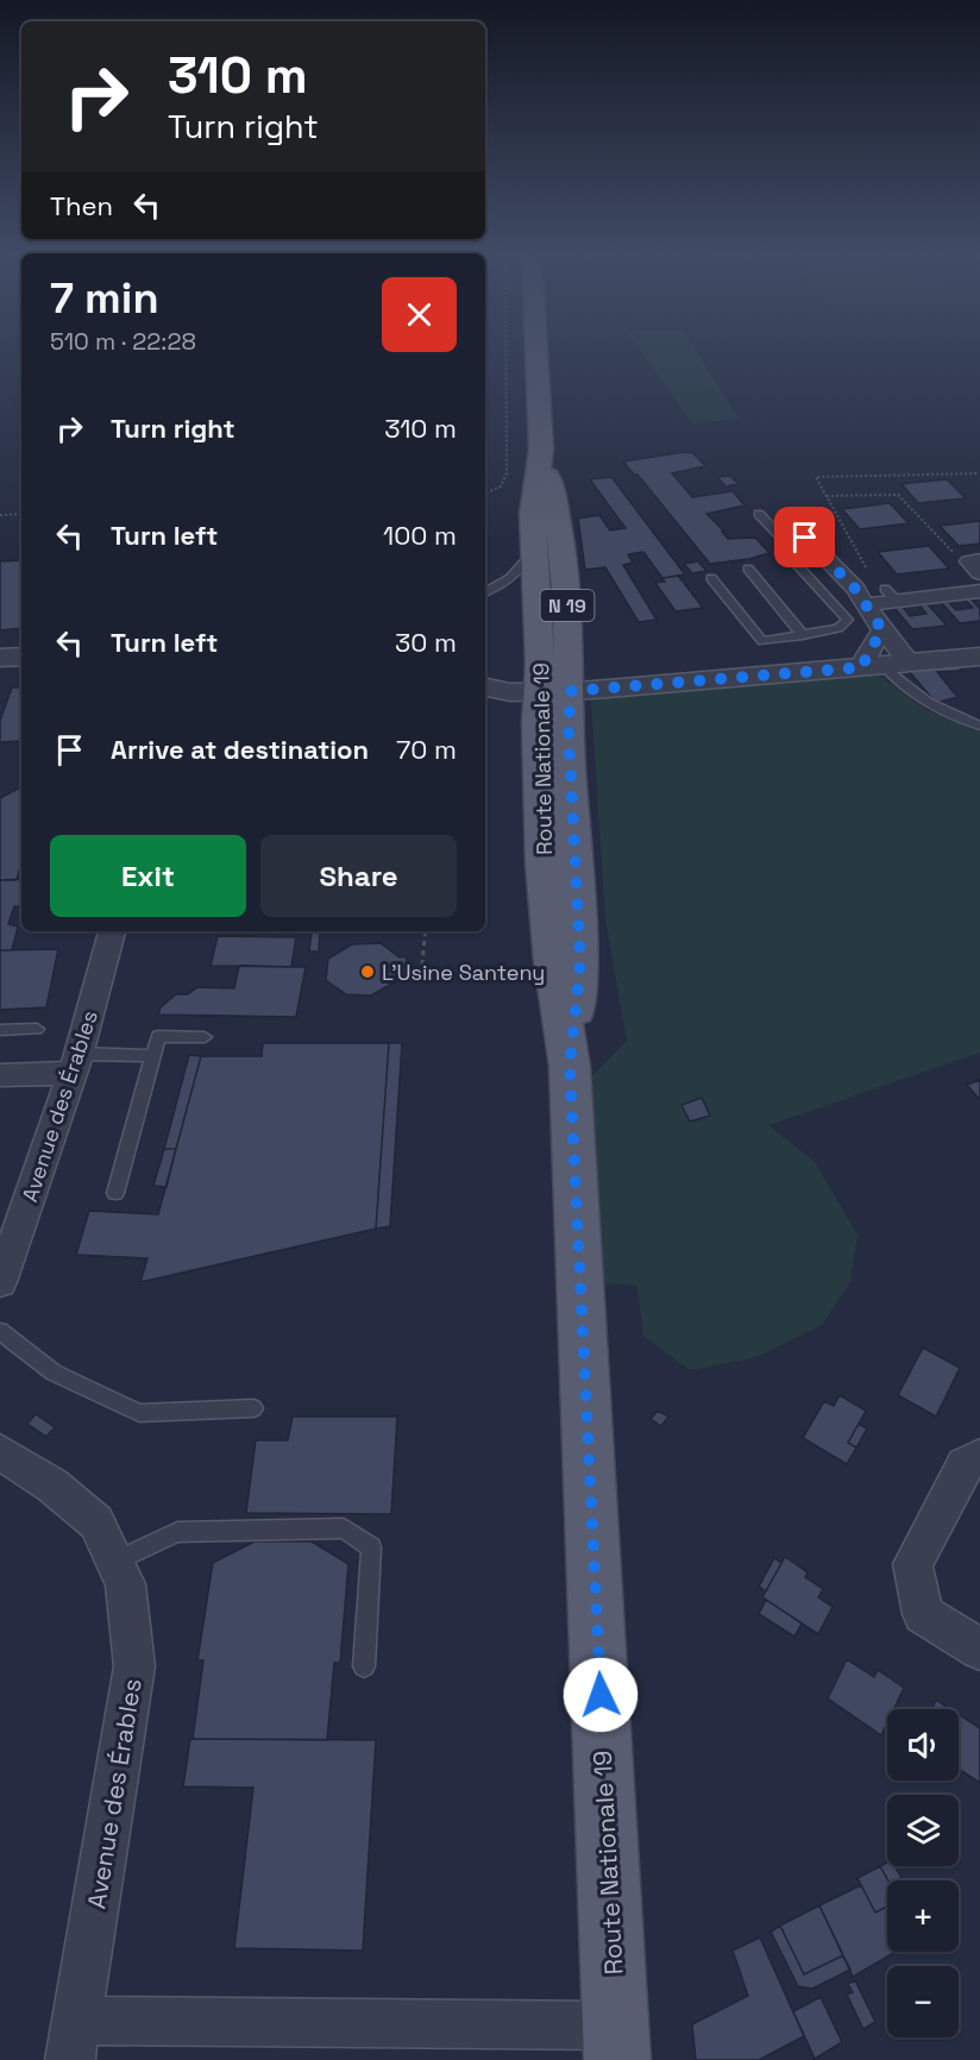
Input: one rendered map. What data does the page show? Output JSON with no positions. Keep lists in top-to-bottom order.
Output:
{
  "streets": {
    "main road": ["N 19", "Route Nationale 19"],
    "street": ["Avenue des Érables"]
  },
  "places": ["L'Usine Santeny"],
  "page": {
    "turn": ["310 m", "Turn right"],
    "then": "Then",
    "heading": ["7 min", "510 m · 22:28"],
    "list": [
      {
        "name": "Turn right",
        "value": "310 m"
      },
      {
        "name": "Turn left",
        "value": "100 m"
      },
      {
        "name": "Turn left",
        "value": "30 m"
      },
      {
        "name": "Arrive at destination",
        "value": "70 m"
      }
    ],
    "buttons": ["Exit", "Share"],
    "map_buttons": ["+", "−"]
  }
}
